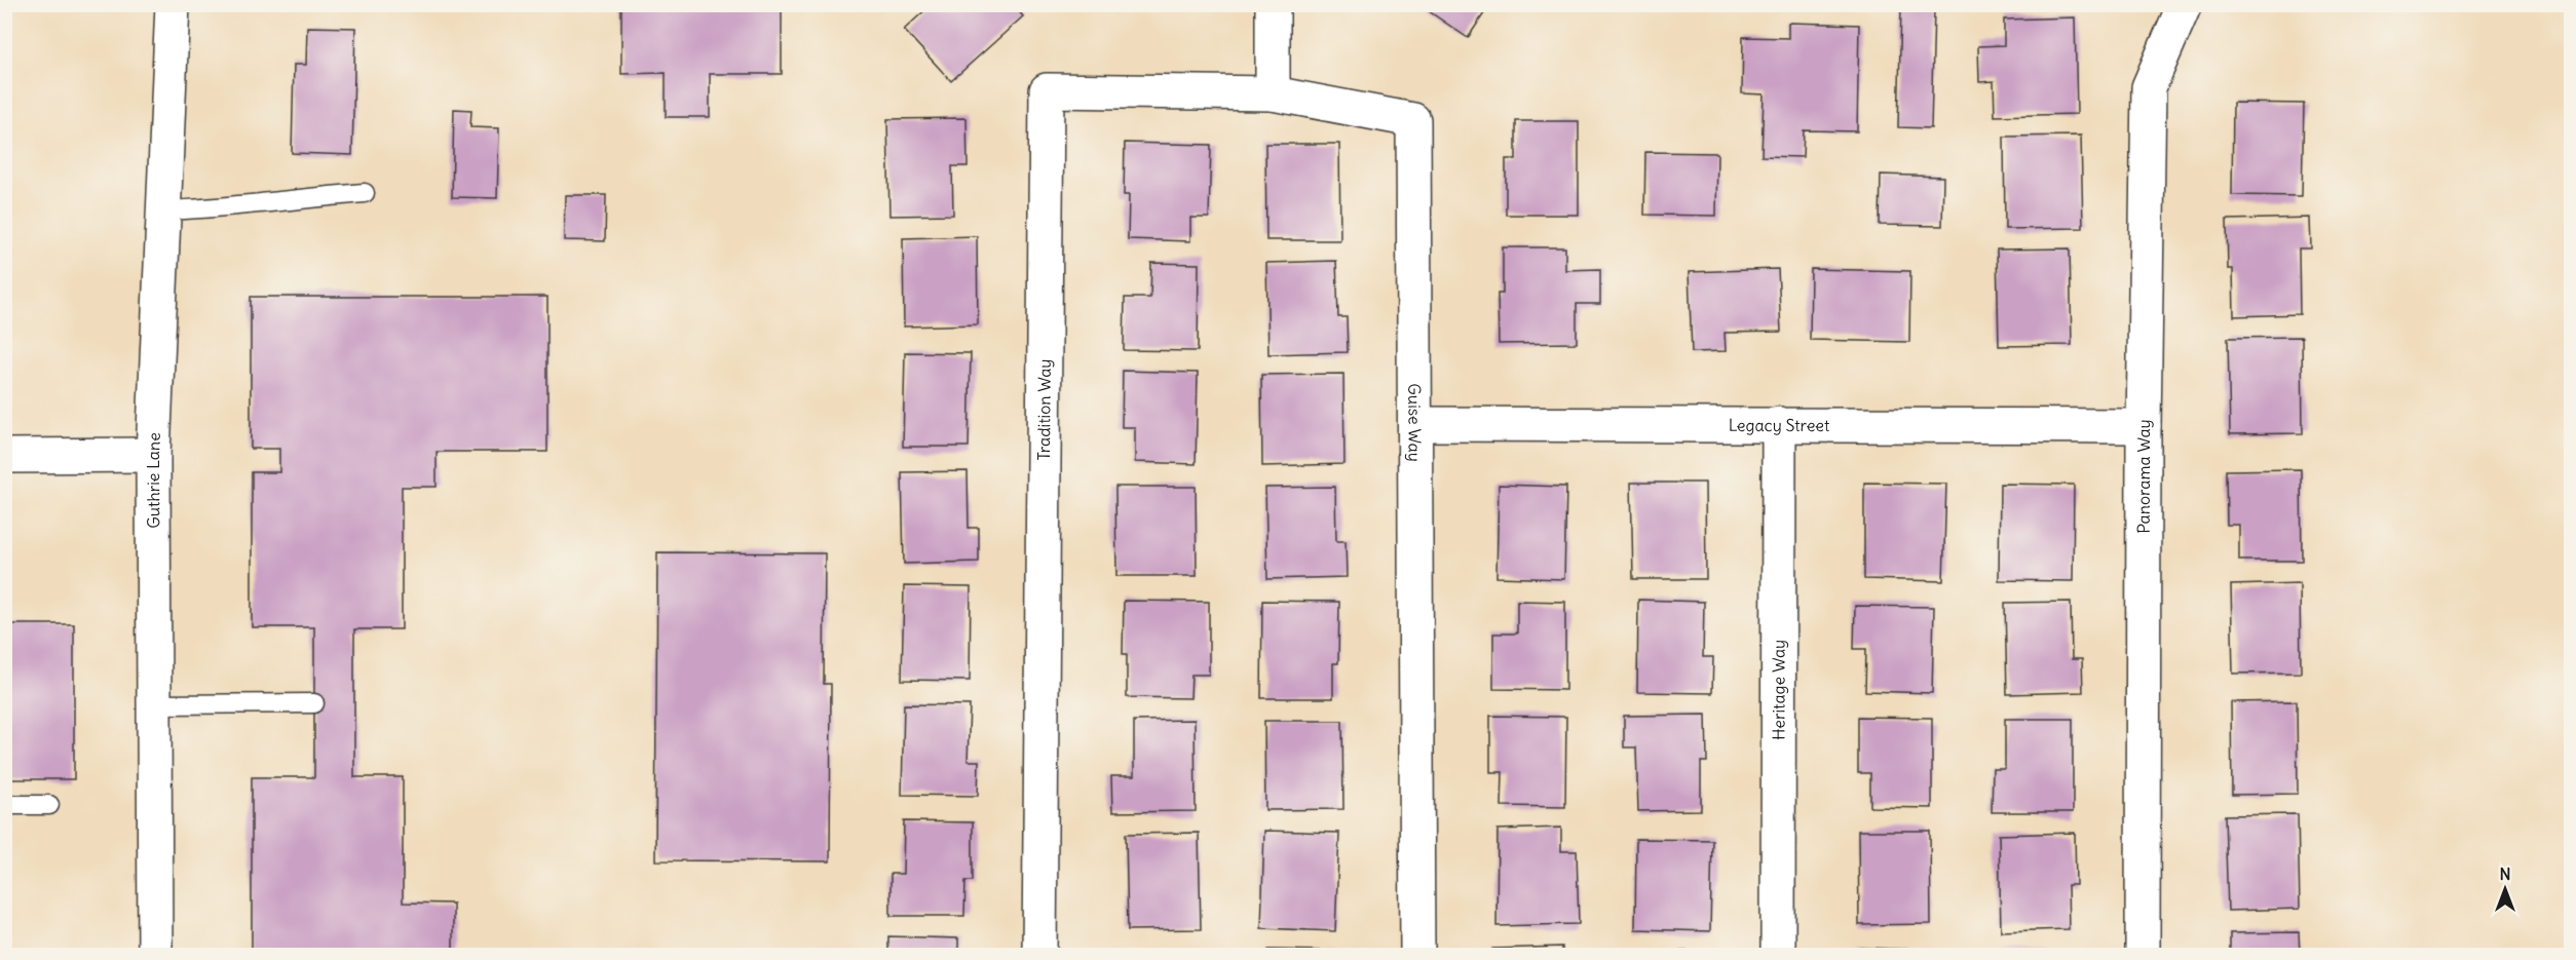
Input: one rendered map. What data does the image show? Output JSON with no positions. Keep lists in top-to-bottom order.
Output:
{
  "streets": {
    "street": [
      "Tradition Way",
      "Guise Way",
      "Legacy Street",
      "Panorama Way",
      "Guthrie Lane",
      "Heritage Way"
    ]
  },
  "crossings": [
    ["Tradition Way", "Guise Way"],
    ["Guise Way", "Legacy Street"],
    ["Legacy Street", "Panorama Way"],
    ["Legacy Street", "Heritage Way"]
  ],
  "north": "top"
}
